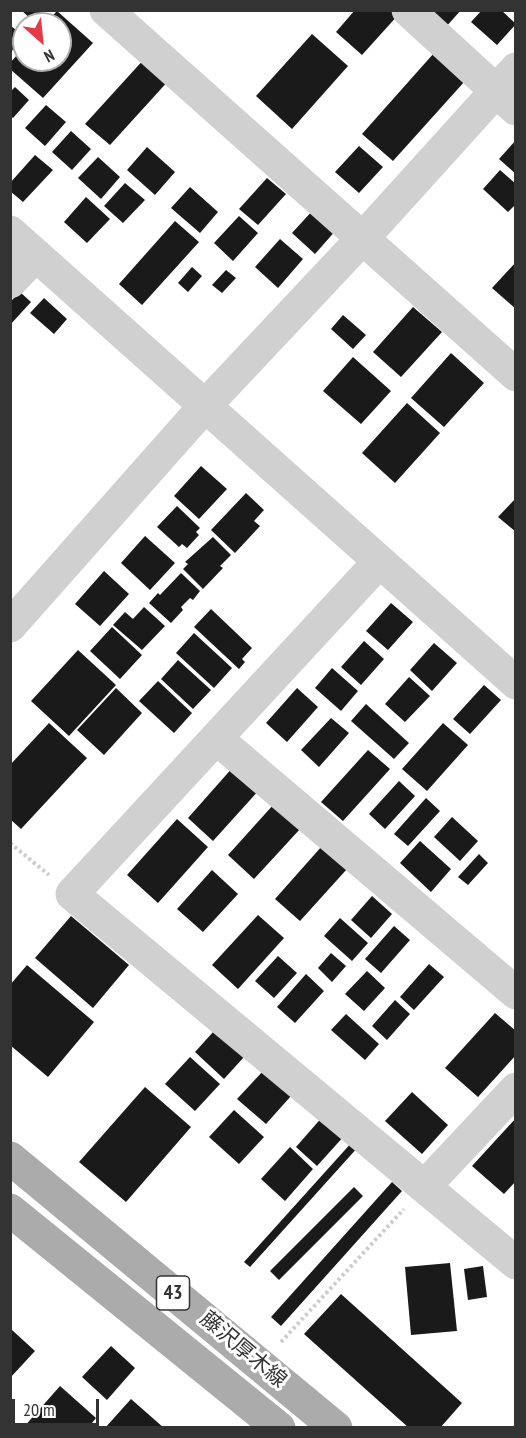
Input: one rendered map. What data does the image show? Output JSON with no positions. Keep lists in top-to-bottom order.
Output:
{
  "streets": {
    "main road": ["43", "藤沢厚木線"]
  },
  "scale_bar": "20 m",
  "north": "bottom right"
}
